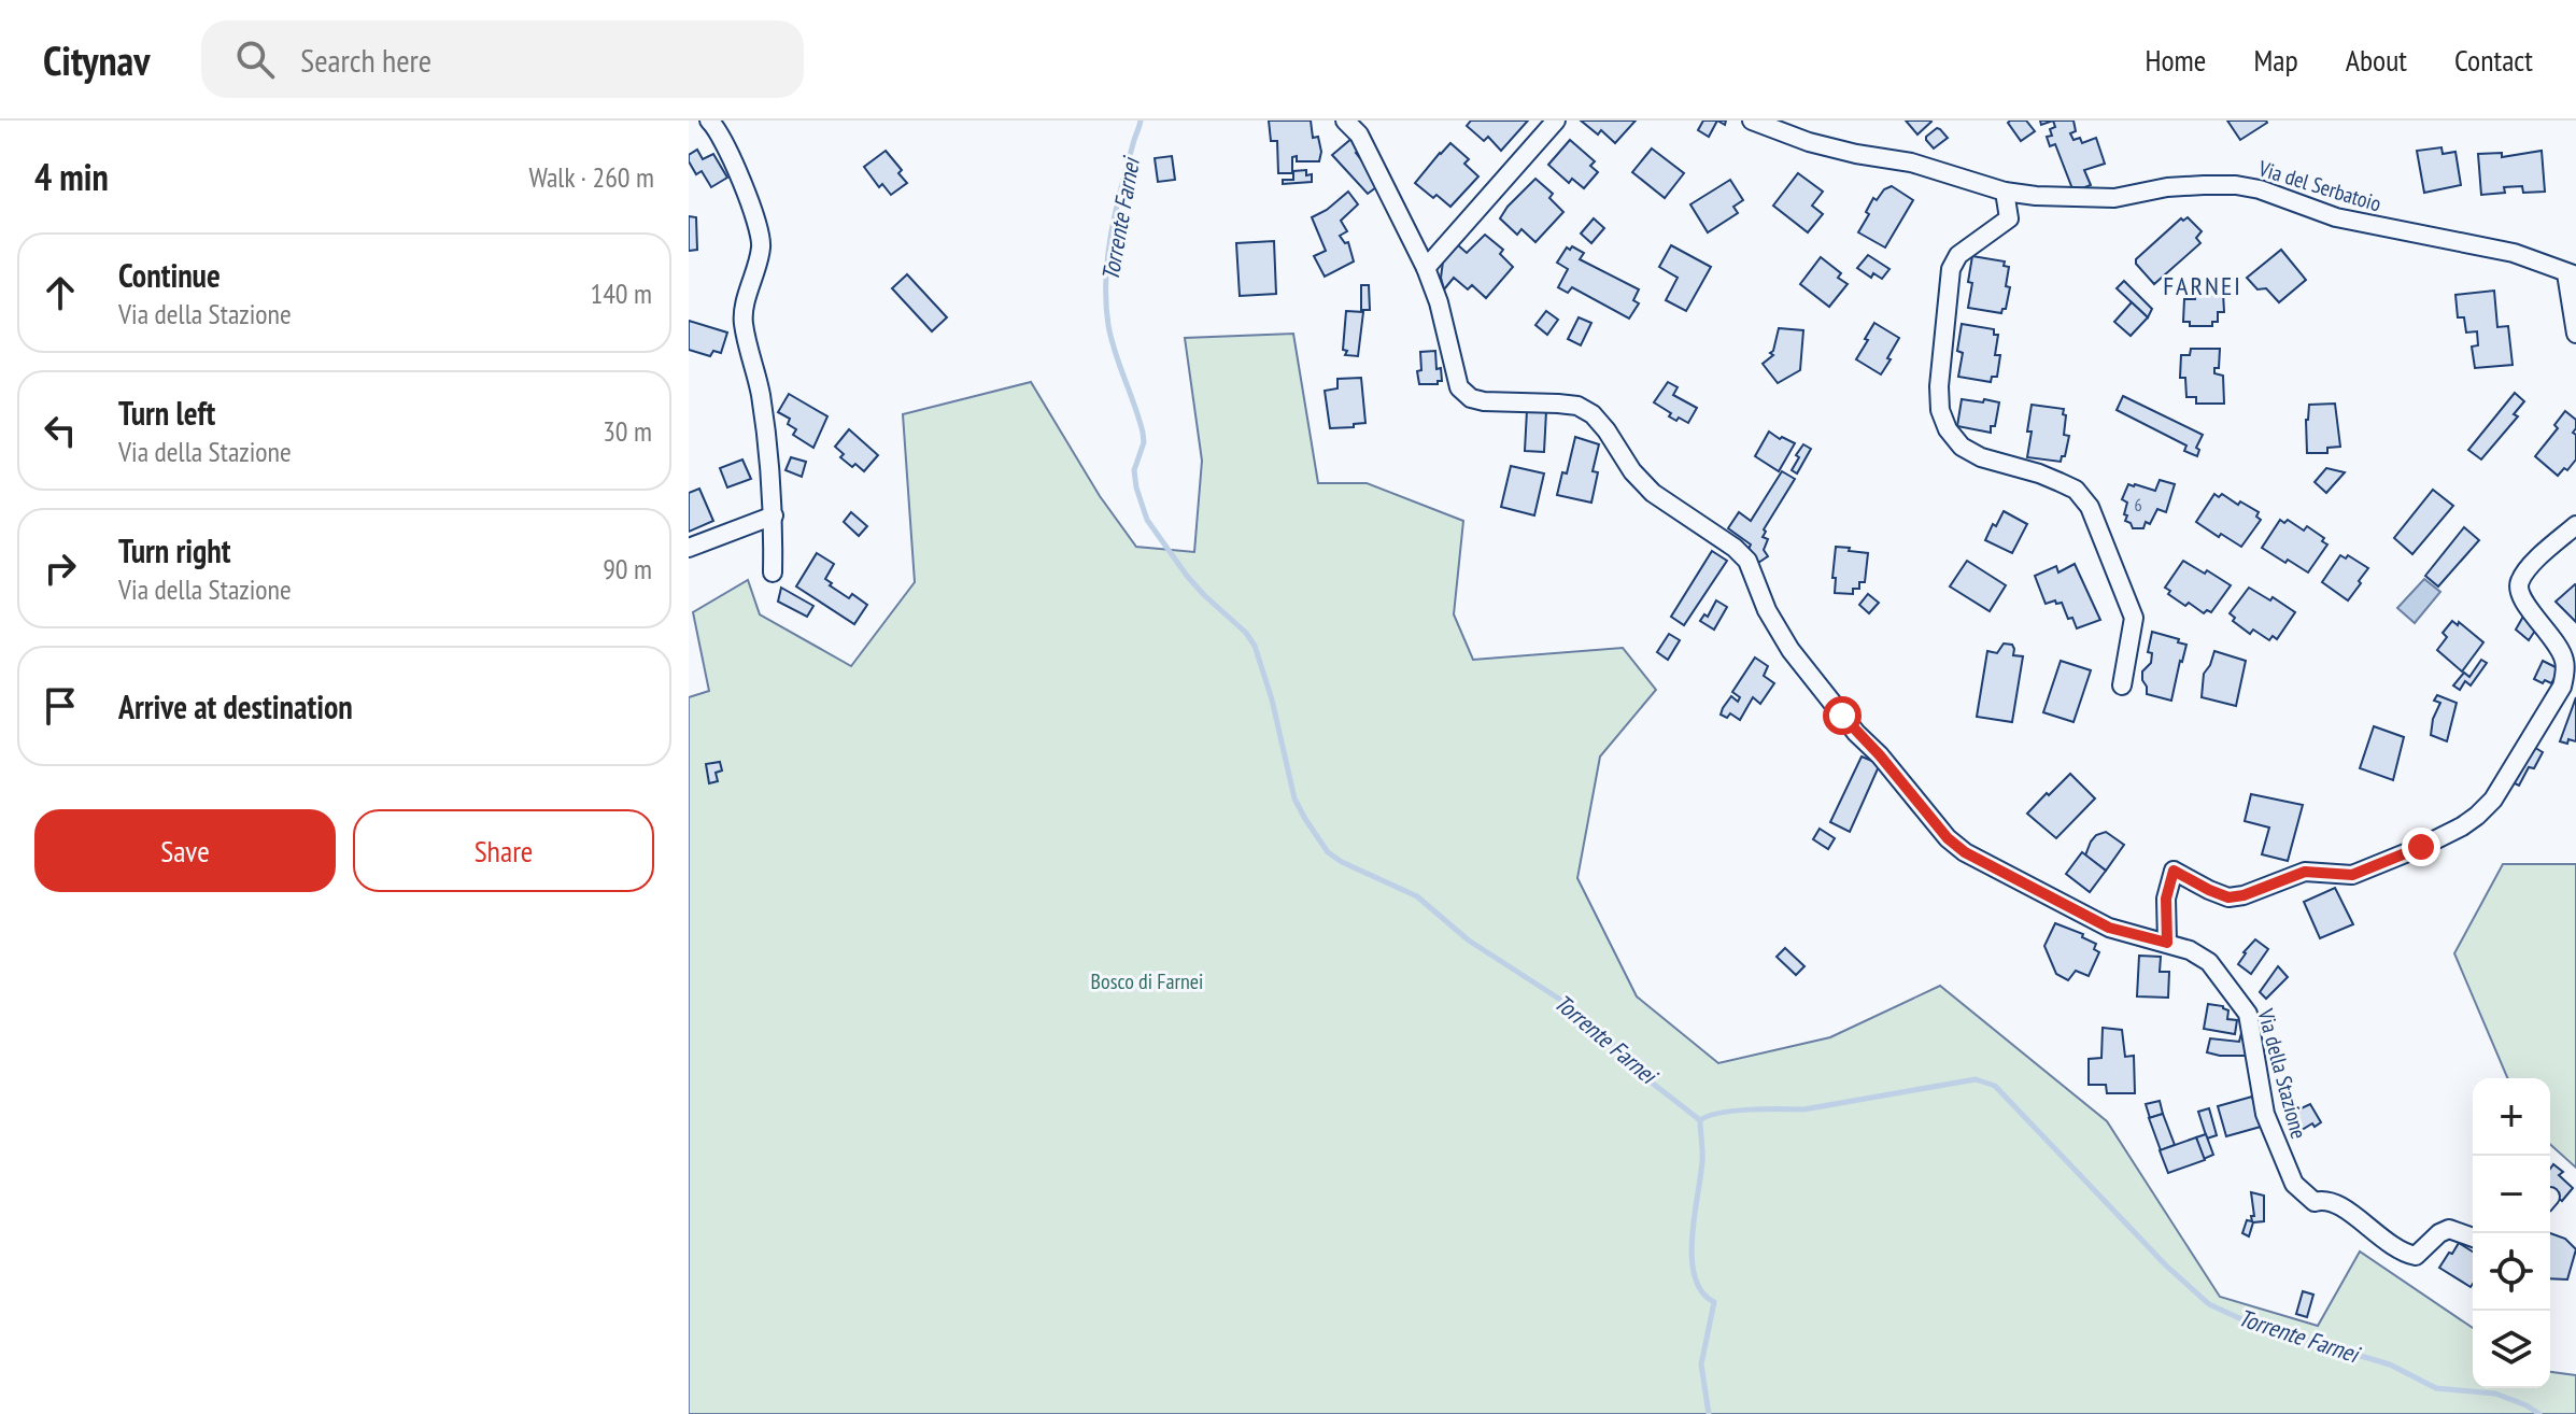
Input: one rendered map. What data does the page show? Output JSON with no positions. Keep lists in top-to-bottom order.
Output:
{
  "streets": {
    "street": ["Via del Serbatoio", "Via della Stazione"]
  },
  "districts": ["FARNEI"],
  "water": ["Torrente Farnei"],
  "parks": ["Bosco di Farnei"],
  "house_numbers": ["6"],
  "page": {
    "header": "Citynav",
    "search": "Search here",
    "nav": [
      "Home",
      "Map",
      "About",
      "Contact"
    ],
    "heading": ["4 min", "Walk · 260 m"],
    "list": [
      ["Continue", "Via della Stazione", "140 m"],
      ["Turn left", "Via della Stazione", "30 m"],
      ["Turn right", "Via della Stazione", "90 m"],
      "Arrive at destination"
    ],
    "buttons": ["Save", "Share"],
    "map_buttons": ["+", "−"]
  }
}
